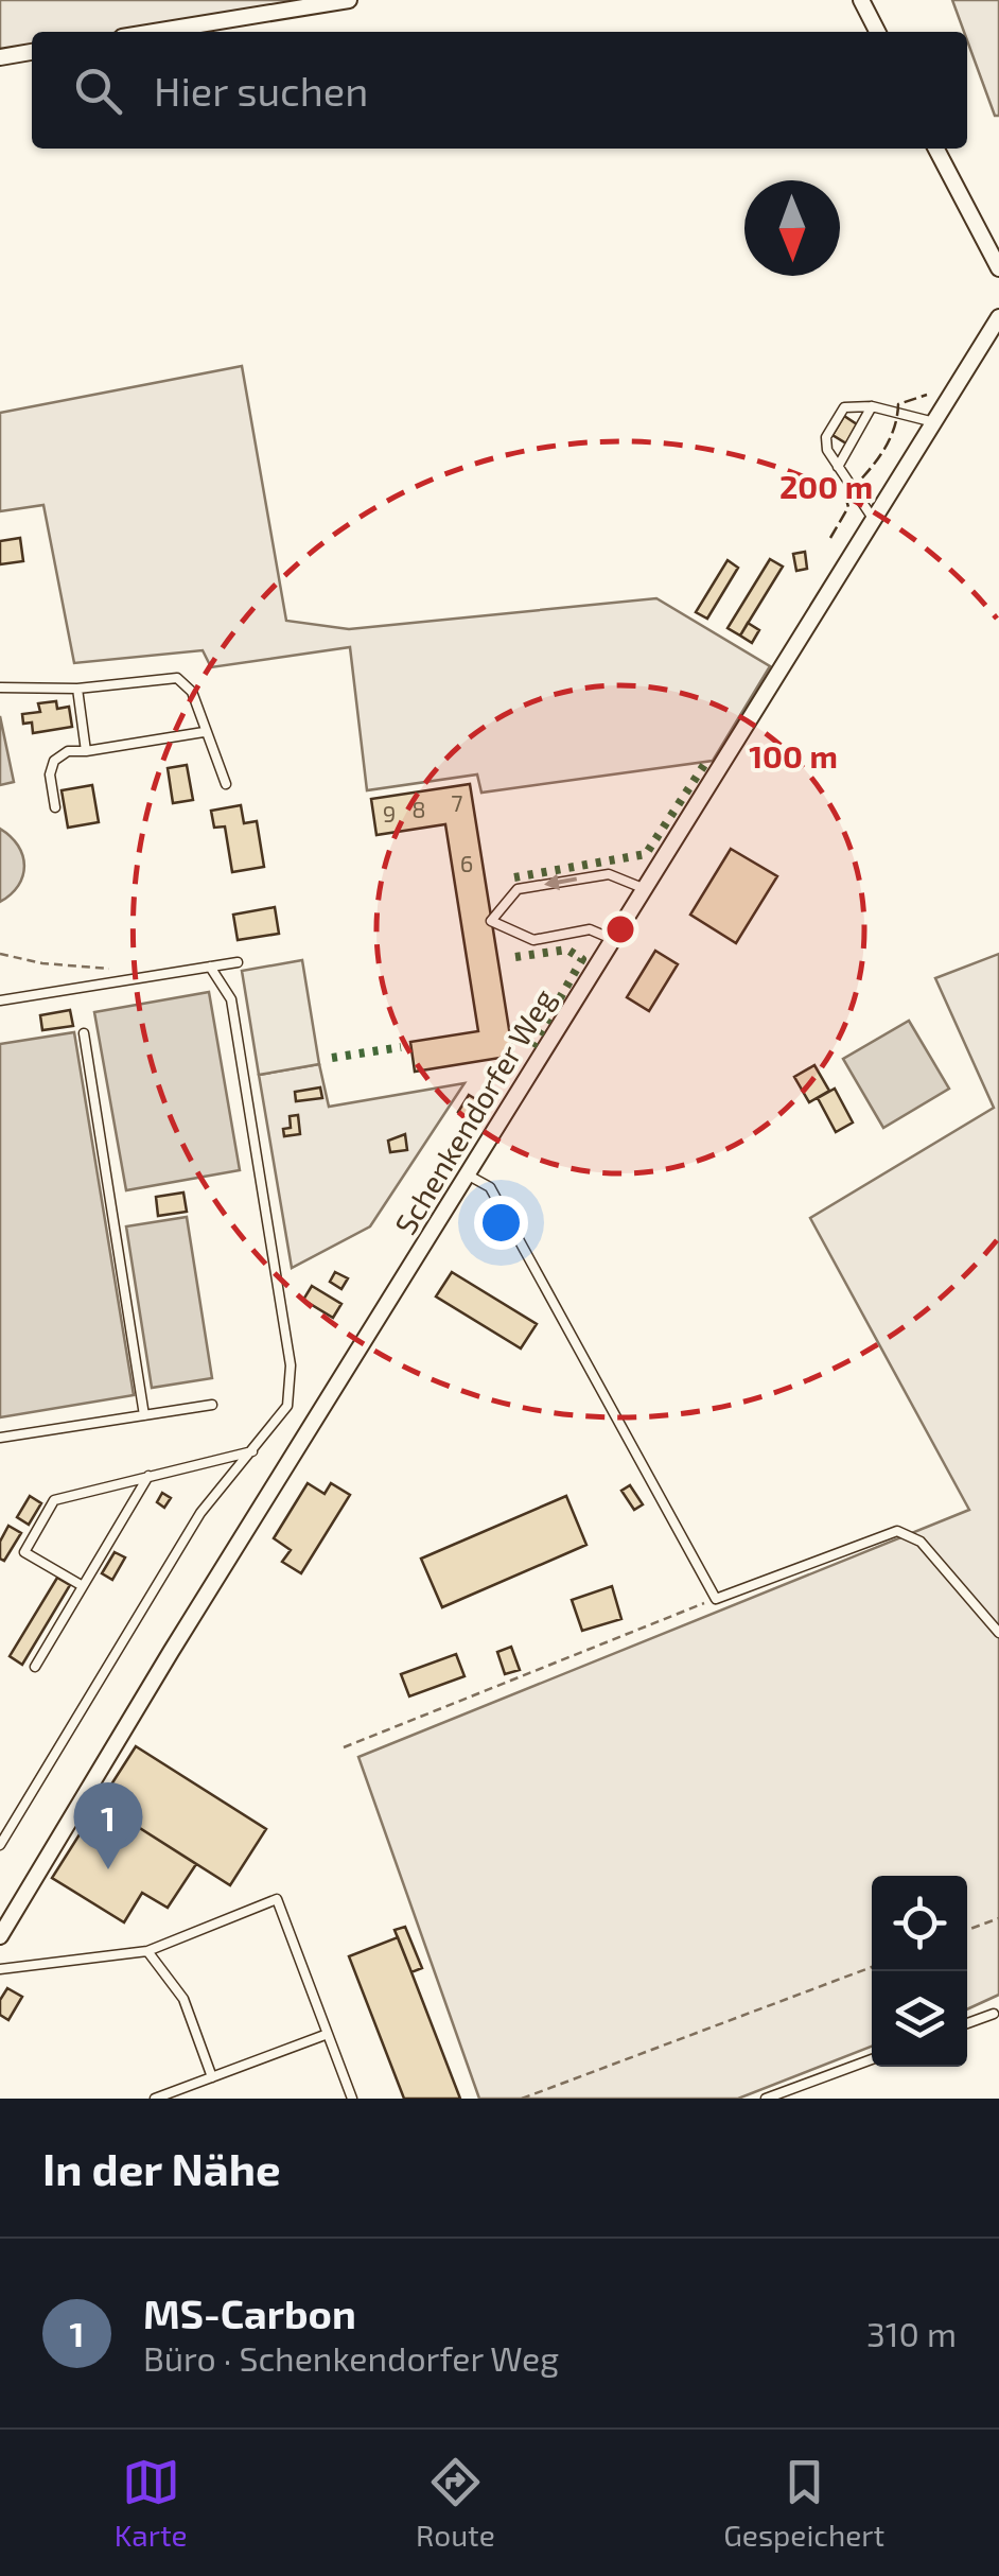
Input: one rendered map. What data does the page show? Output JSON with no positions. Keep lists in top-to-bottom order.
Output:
{
  "streets": {
    "street": ["Schenkendorfer Weg"]
  },
  "house_numbers": [
    "7",
    "8",
    "9",
    "6"
  ],
  "north": "bottom",
  "page": {
    "search": "Hier suchen",
    "pins": "1",
    "heading": "In der Nähe",
    "list": [
      {
        "mark": "1",
        "name": "MS-Carbon",
        "note": "Büro · Schenkendorfer Weg",
        "value": "310 m"
      }
    ],
    "nav": ["Karte", "Route", "Gespeichert"]
  },
  "rings": ["200 m", "100 m"]
}
